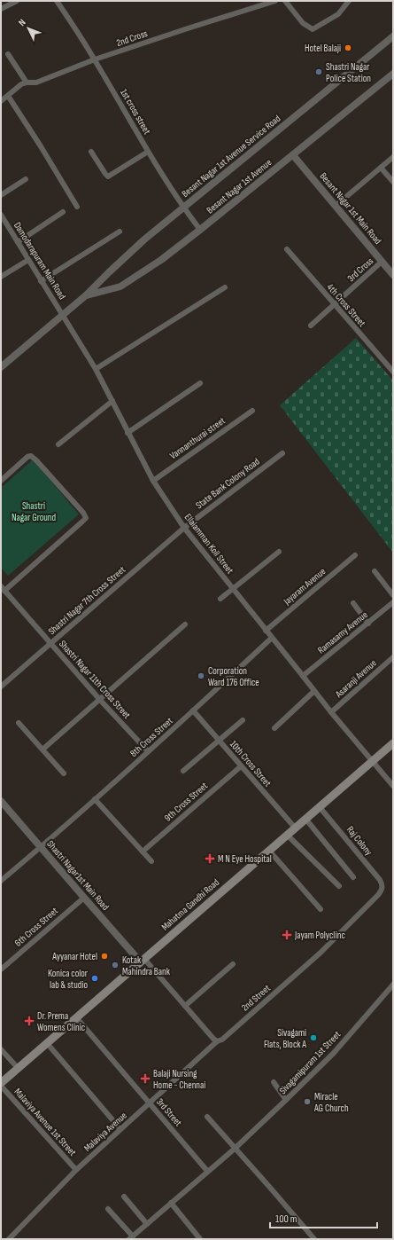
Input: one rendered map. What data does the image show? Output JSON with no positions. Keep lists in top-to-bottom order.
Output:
{
  "streets": {
    "main road": ["Mahatma Gandhi Road"],
    "street": [
      "2nd Cross",
      "1st cross street",
      "Besant Nagar 1st Avenue Service Road",
      "Besant Nagar 1st Avenue",
      "Besant Nagar 1st Main Road",
      "Damodarapuram Main Road",
      "3rd Cross",
      "4th Cross Street",
      "Vannanthurai street",
      "State Bank Colony Road",
      "Ellaiamman Koil Street",
      "Jayaram Avenue",
      "Shastri Nagar 7th Cross Street",
      "Ramasamy Avenue",
      "Asaranji Avenue",
      "Shastri Nagar 11th Cross Street",
      "8th Cross Street",
      "10th Cross Street",
      "9th Cross Street",
      "Raj Colony",
      "Shastri Nagar1st Main Road",
      "6th Cross Street",
      "2nd Street",
      "Sivagamipuram 1st Street",
      "3rd Street",
      "Malaviya Avenue 1st Street",
      "Malaviya Avenue"
    ]
  },
  "crossings": [
    ["2nd Cross", "1st cross street"],
    ["1st cross street", "Besant Nagar 1st Avenue Service Road"],
    ["1st cross street", "Besant Nagar 1st Avenue"],
    ["Besant Nagar 1st Avenue Service Road", "Besant Nagar 1st Avenue"],
    ["Besant Nagar 1st Avenue Service Road", "Damodarapuram Main Road"],
    ["Besant Nagar 1st Avenue Service Road", "Ellaiamman Koil Street"],
    ["Besant Nagar 1st Avenue", "Besant Nagar 1st Main Road"],
    ["Besant Nagar 1st Main Road", "3rd Cross"],
    ["Damodarapuram Main Road", "Ellaiamman Koil Street"],
    ["3rd Cross", "4th Cross Street"],
    ["Vannanthurai street", "Ellaiamman Koil Street"],
    ["State Bank Colony Road", "Ellaiamman Koil Street"],
    ["State Bank Colony Road", "Shastri Nagar 7th Cross Street"],
    ["Ellaiamman Koil Street", "Jayaram Avenue"],
    ["Ellaiamman Koil Street", "Shastri Nagar 7th Cross Street"],
    ["Ellaiamman Koil Street", "Ramasamy Avenue"],
    ["Ellaiamman Koil Street", "Asaranji Avenue"],
    ["Ellaiamman Koil Street", "8th Cross Street"],
    ["Ellaiamman Koil Street", "Mahatma Gandhi Road"],
    ["Shastri Nagar 7th Cross Street", "Shastri Nagar 11th Cross Street"],
    ["Shastri Nagar 11th Cross Street", "8th Cross Street"],
    ["8th Cross Street", "10th Cross Street"],
    ["8th Cross Street", "Shastri Nagar1st Main Road"],
    ["10th Cross Street", "9th Cross Street"],
    ["10th Cross Street", "Mahatma Gandhi Road"],
    ["Raj Colony", "Mahatma Gandhi Road"],
    ["Raj Colony", "2nd Street"],
    ["Shastri Nagar1st Main Road", "Mahatma Gandhi Road"],
    ["Shastri Nagar1st Main Road", "6th Cross Street"],
    ["Mahatma Gandhi Road", "3rd Street"],
    ["2nd Street", "Malaviya Avenue"],
    ["Sivagamipuram 1st Street", "3rd Street"],
    ["3rd Street", "Malaviya Avenue"],
    ["Malaviya Avenue 1st Street", "Malaviya Avenue"]
  ],
  "parks": ["Shastri Nagar Ground"],
  "places": {
    "other": [
      "Hotel Balaji",
      "Shastri Nagar Police Station",
      "Corporation Ward 176 Office",
      "Ayyanar Hotel",
      "Kotak Mahindra Bank",
      "Konica color lab & studio",
      "Sivagami Flats, Block A",
      "Miracle AG Church"
    ],
    "health": [
      "M N Eye Hospital",
      "Jayam Polyclinc",
      "Dr. Prema Womens Clinic",
      "Balaji Nursing Home - Chennai"
    ]
  },
  "scale_bar": "100 m",
  "north": "top left"
}
